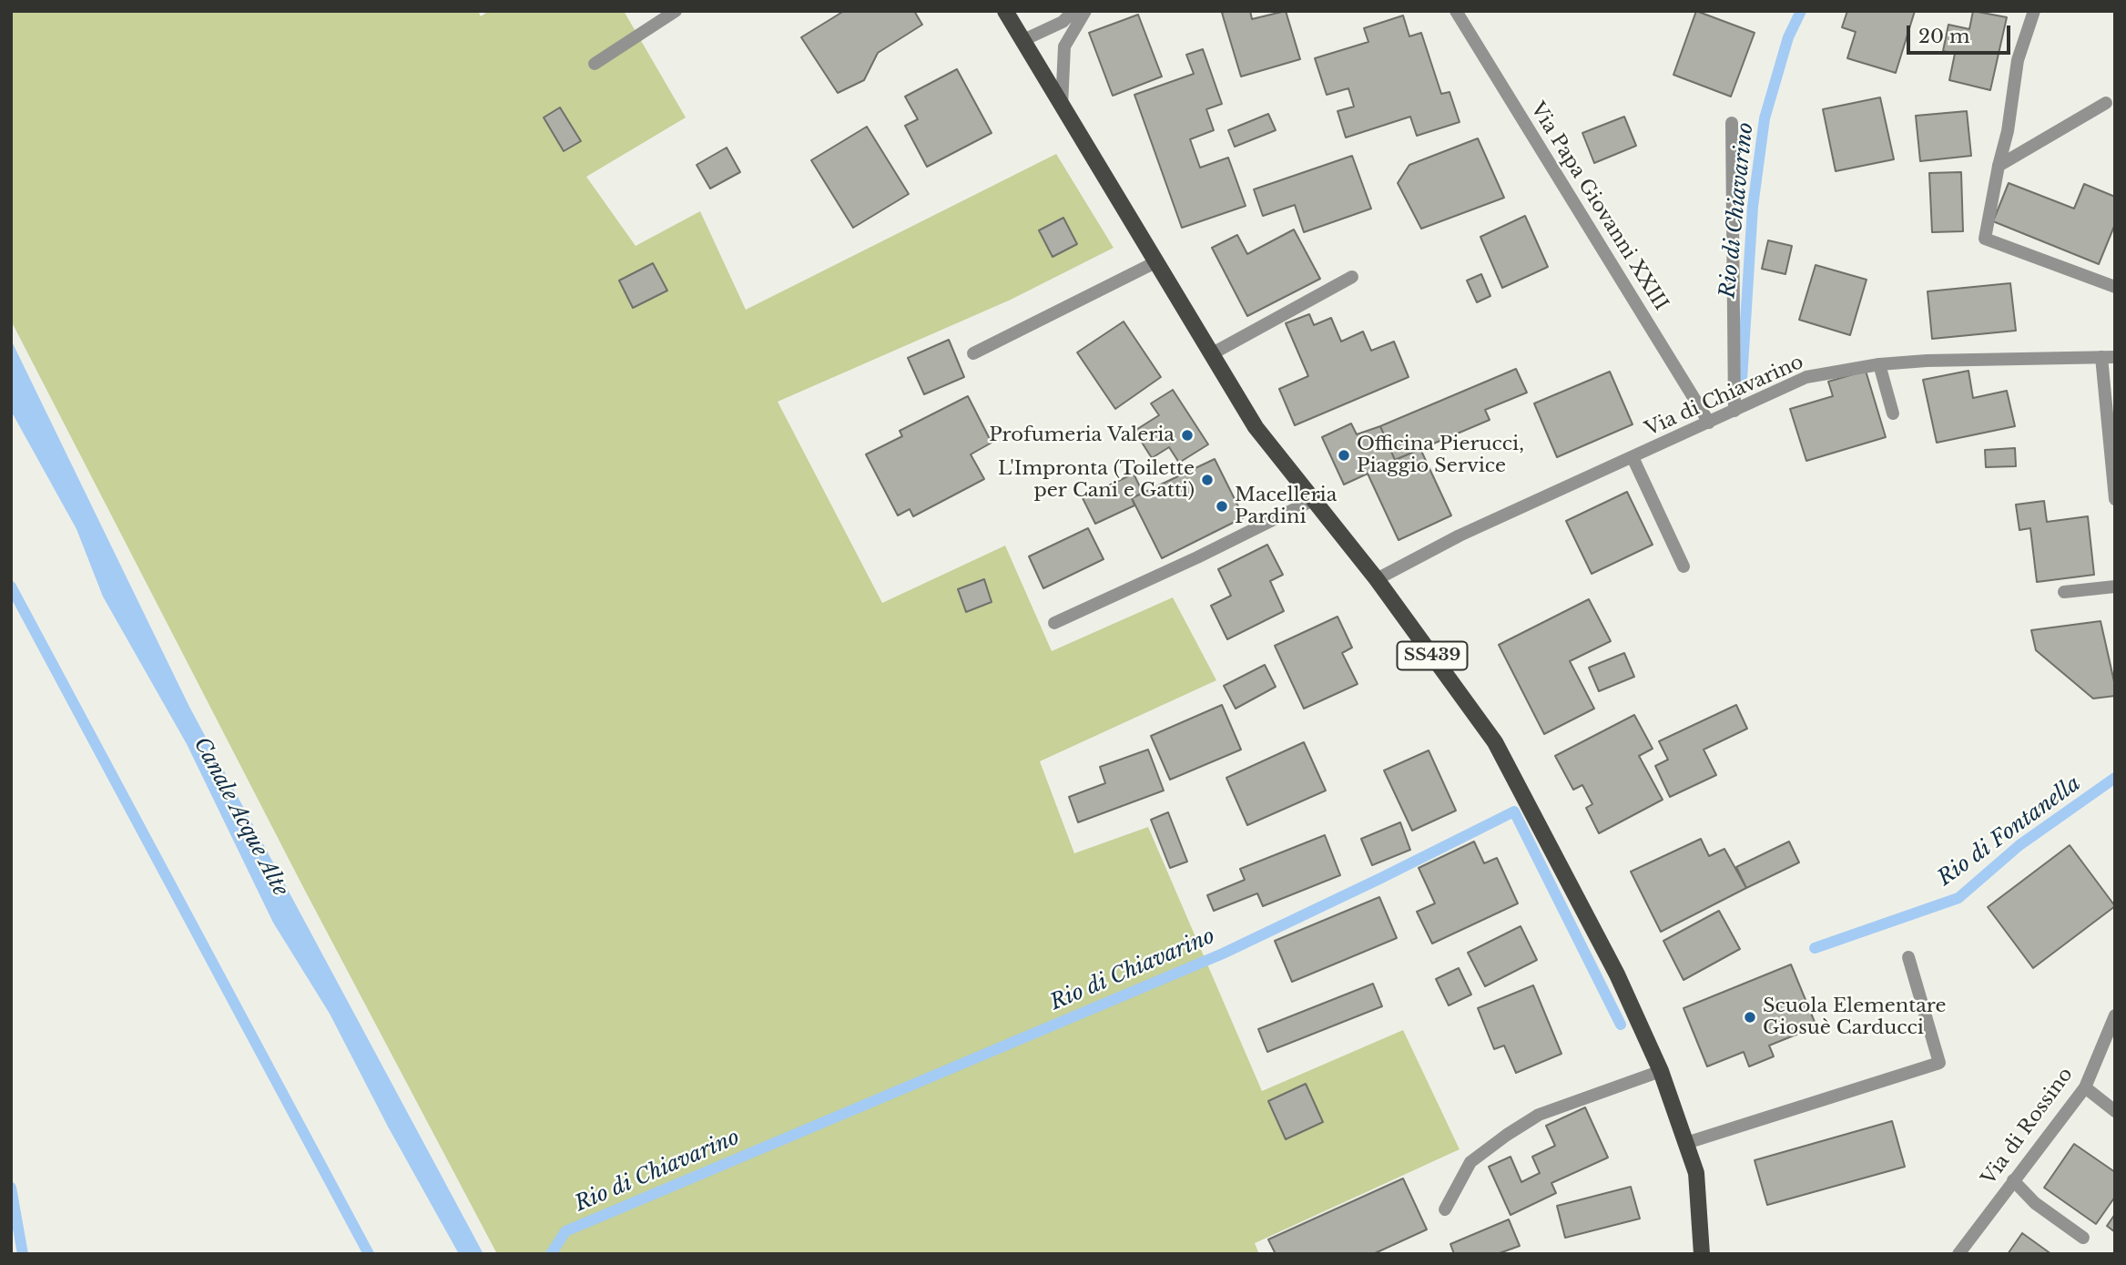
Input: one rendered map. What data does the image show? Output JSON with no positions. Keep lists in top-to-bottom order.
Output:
{
  "streets": {
    "main road": ["SS439"],
    "street": ["Via Papa Giovanni XXIII", "Via di Chiavarino", "Via di Rossino"]
  },
  "crossings": [
    ["Via Papa Giovanni XXIII", "Via di Chiavarino"],
    ["Via di Chiavarino", "SS439"]
  ],
  "water": ["Rio di Chiavarino", "Canale Acque Alte", "Rio di Fontanella"],
  "places": [
    "Profumeria Valeria",
    "Officina Pierucci, Piaggio Service",
    "L'Impronta (Toilette per Cani e Gatti)",
    "Macelleria Pardini",
    "Scuola Elementare Giosuè Carducci"
  ],
  "scale_bar": "20 m"
}
